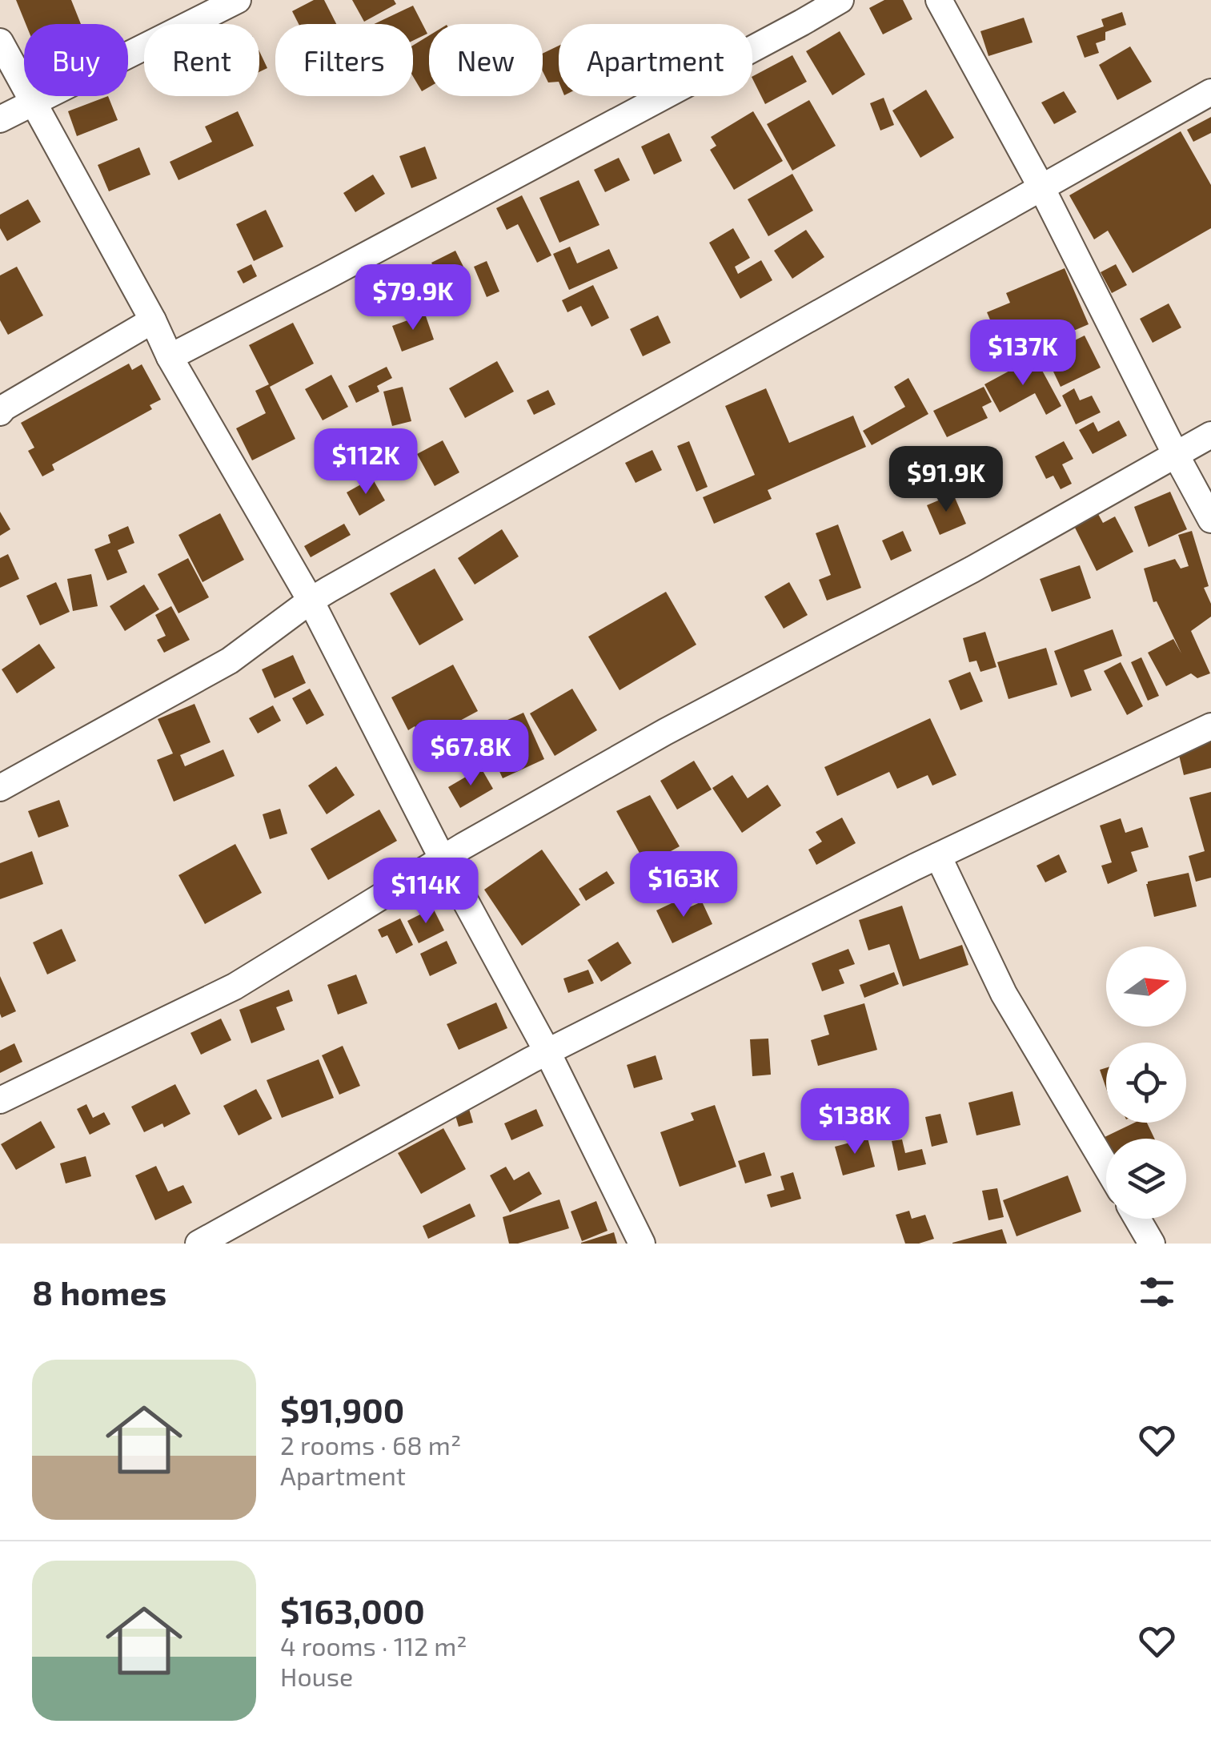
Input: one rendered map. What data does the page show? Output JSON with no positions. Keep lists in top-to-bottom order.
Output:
{
  "north": "right",
  "page": {
    "chip": [
      "Buy",
      "Rent",
      "Filters",
      "New",
      "Apartment"
    ],
    "price": [
      "$79.9K",
      "$137K",
      "$112K",
      "$91.9K",
      "$67.8K",
      "$163K",
      "$114K",
      "$138K"
    ],
    "heading": "8 homes",
    "list": [
      {
        "name": "$91,900",
        "note": "2 rooms · 68 m² · Apartment"
      },
      {
        "name": "$163,000",
        "note": "4 rooms · 112 m² · House"
      }
    ]
  }
}
